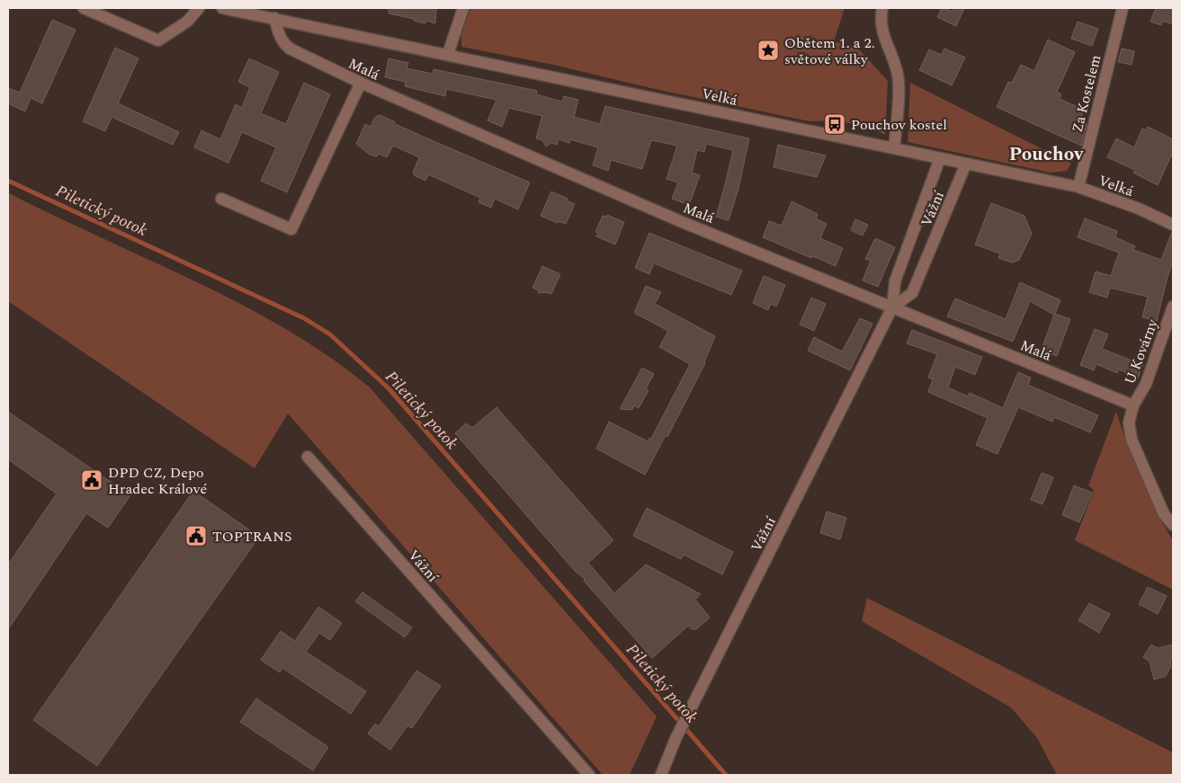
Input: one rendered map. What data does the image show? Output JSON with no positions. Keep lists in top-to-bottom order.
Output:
{
  "streets": {
    "street": [
      "Malá",
      "Za Kostelem",
      "Velká",
      "Vážní",
      "U Kovárny"
    ]
  },
  "crossings": [
    ["Malá", "Velká"],
    ["Malá", "Vážní"],
    ["Malá", "U Kovárny"],
    ["Za Kostelem", "Velká"],
    ["Velká", "Vážní"]
  ],
  "districts": ["Pouchov"],
  "water": ["Piletický potok"],
  "places": {
    "place": ["Obětem 1. a 2. světové války"],
    "bus stop": ["Pouchov kostel"],
    "public building": ["DPD CZ, Depo Hradec Králové", "TOPTRANS"]
  }
}
